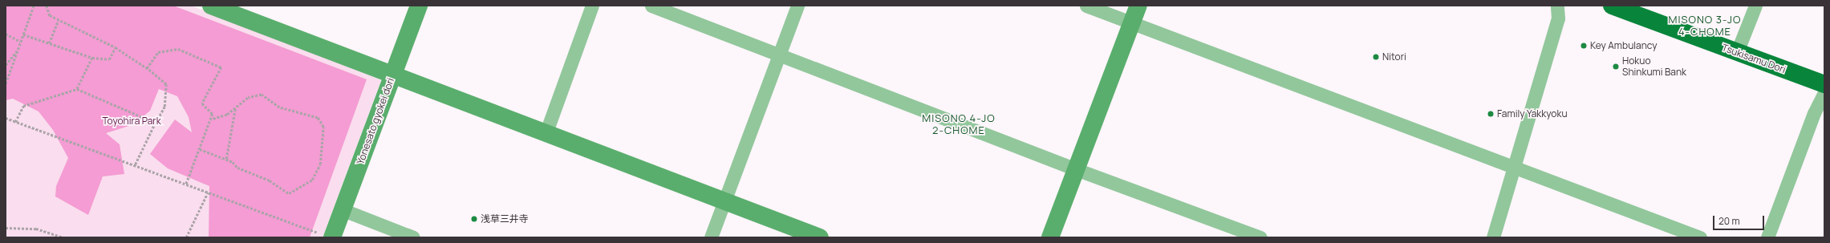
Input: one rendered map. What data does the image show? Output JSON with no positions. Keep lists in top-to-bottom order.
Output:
{
  "streets": {
    "highway": ["Tsukisamu Dori"],
    "street": ["Yonesato gyokei dori"]
  },
  "districts": ["MISONO 3-JO 4-CHOME", "MISONO 4-JO 2-CHOME"],
  "parks": ["Toyohira Park"],
  "places": [
    "Key Ambulancy",
    "Nitori",
    "Hokuo Shinkumi Bank",
    "Family Yakkyoku",
    "浅草三井寺"
  ],
  "scale_bar": "20 m"
}
